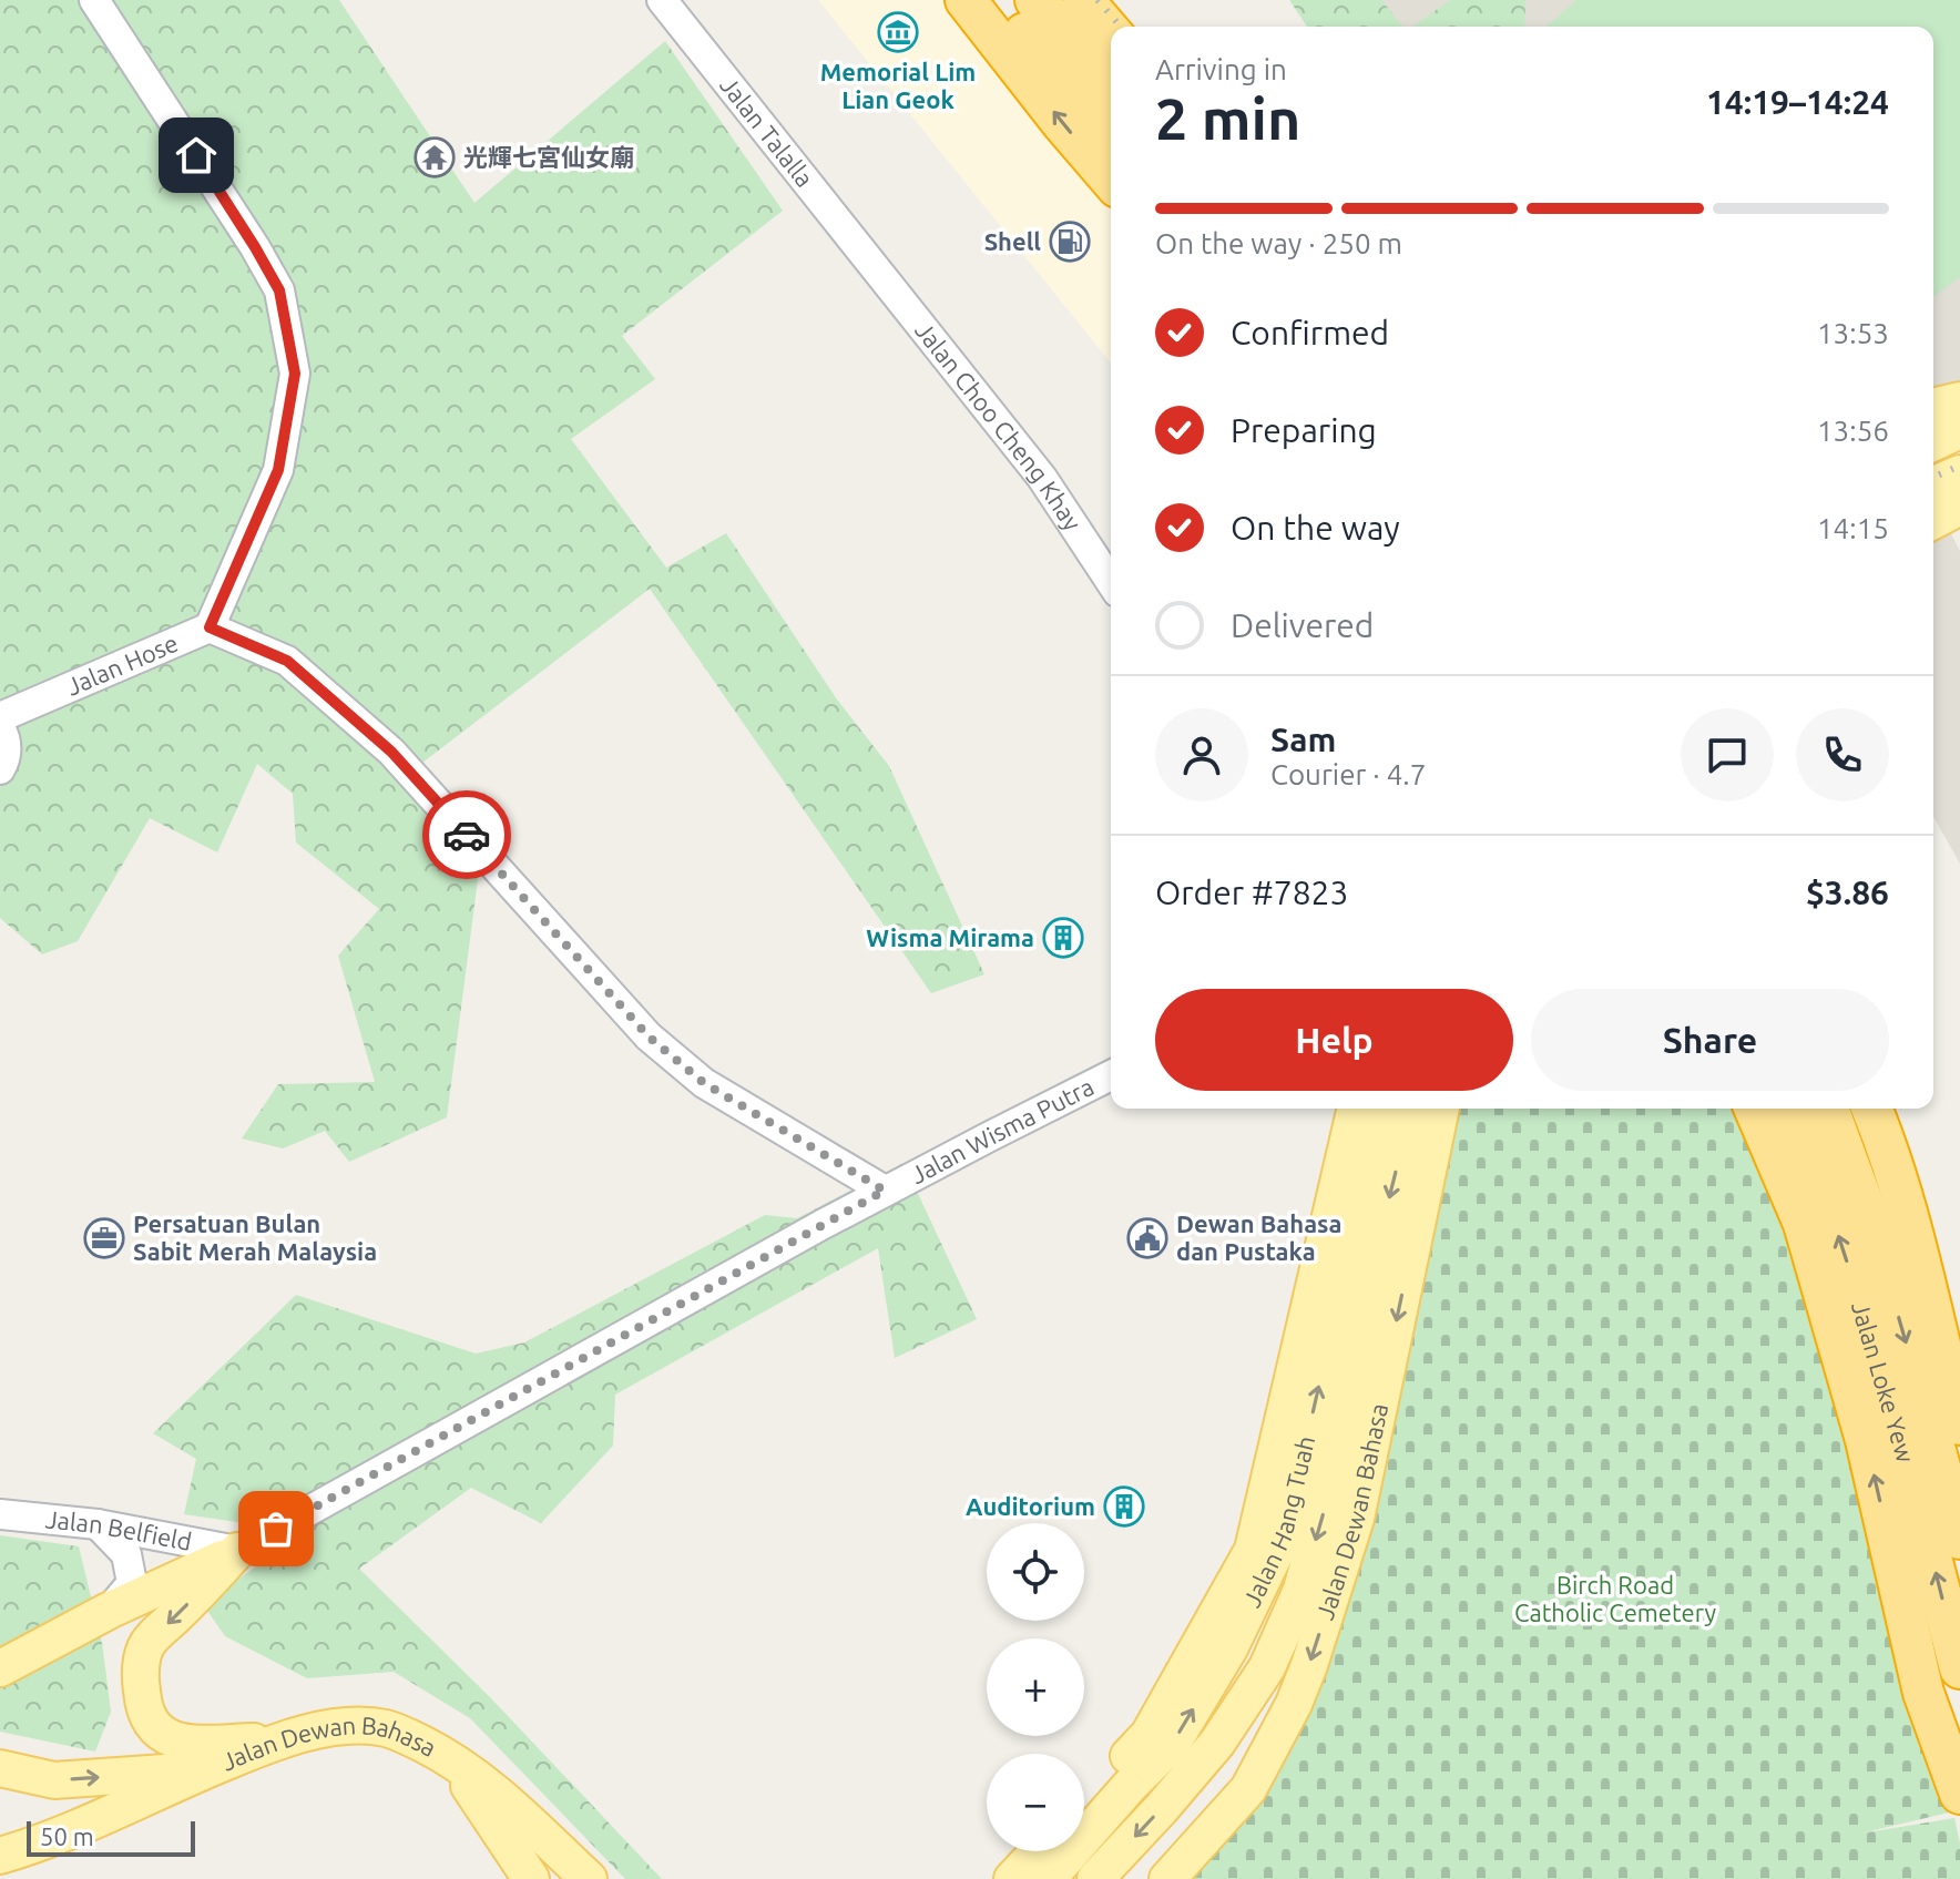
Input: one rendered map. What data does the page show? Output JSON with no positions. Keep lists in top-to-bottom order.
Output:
{
  "streets": {
    "highway": ["Jalan Loke Yew"],
    "main road": ["Jalan Dewan Bahasa", "Jalan Hang Tuah"],
    "street": [
      "Jalan Talalla",
      "Jalan Choo Cheng Khay",
      "Jalan Hose",
      "Jalan Wisma Putra",
      "Jalan Belfield"
    ]
  },
  "crossings": [
    ["Jalan Talalla", "Jalan Choo Cheng Khay"],
    ["Jalan Hose", "Jalan Wisma Putra"],
    ["Jalan Wisma Putra", "Jalan Belfield"]
  ],
  "parks": ["Birch Road Catholic Cemetery"],
  "places": {
    "museum": ["Memorial Lim Lian Geok"],
    "temple": ["光輝七宮仙女廟"],
    "fuel station": ["Shell"],
    "building": ["Wisma Mirama", "Auditorium"],
    "office": ["Persatuan Bulan Sabit Merah Malaysia"],
    "public building": ["Dewan Bahasa dan Pustaka"]
  },
  "scale_bar": "50 m",
  "page": {
    "heading": ["2 min", "Arriving in", "14:19–14:24"],
    "panel": [
      "Sam",
      "Courier · 4.7",
      "Order #7823",
      "$3.86"
    ],
    "bar": "On the way · 250 m",
    "list": [
      ["Confirmed", "13:53"],
      ["Preparing", "13:56"],
      ["On the way", "14:15"],
      "Delivered"
    ],
    "buttons": ["Help", "Share"],
    "map_buttons": ["+", "−"],
    "scale": "50 m"
  }
}
